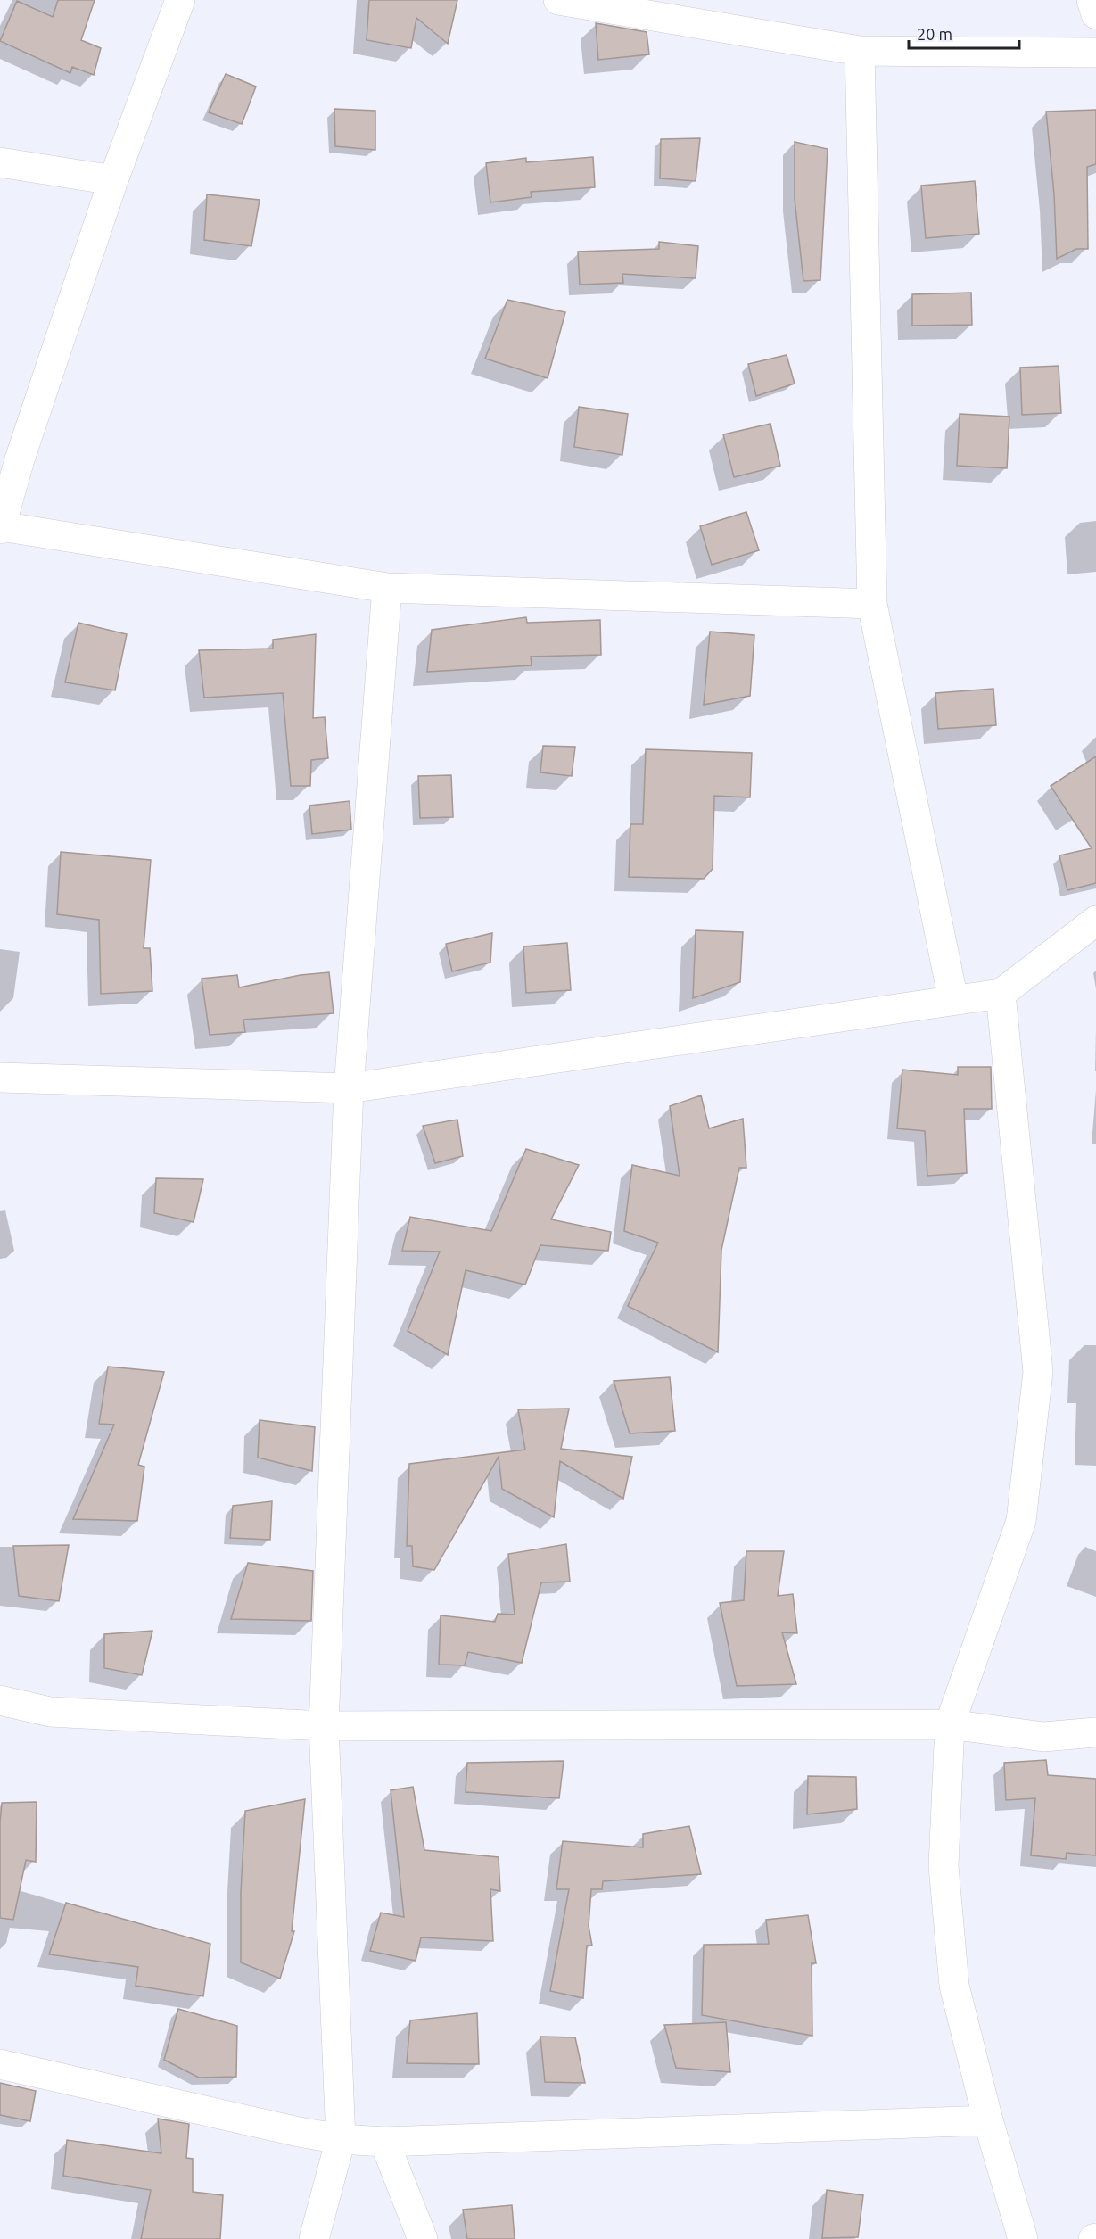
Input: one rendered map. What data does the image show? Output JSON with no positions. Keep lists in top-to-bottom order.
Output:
{
  "scale_bar": "20 m"
}
